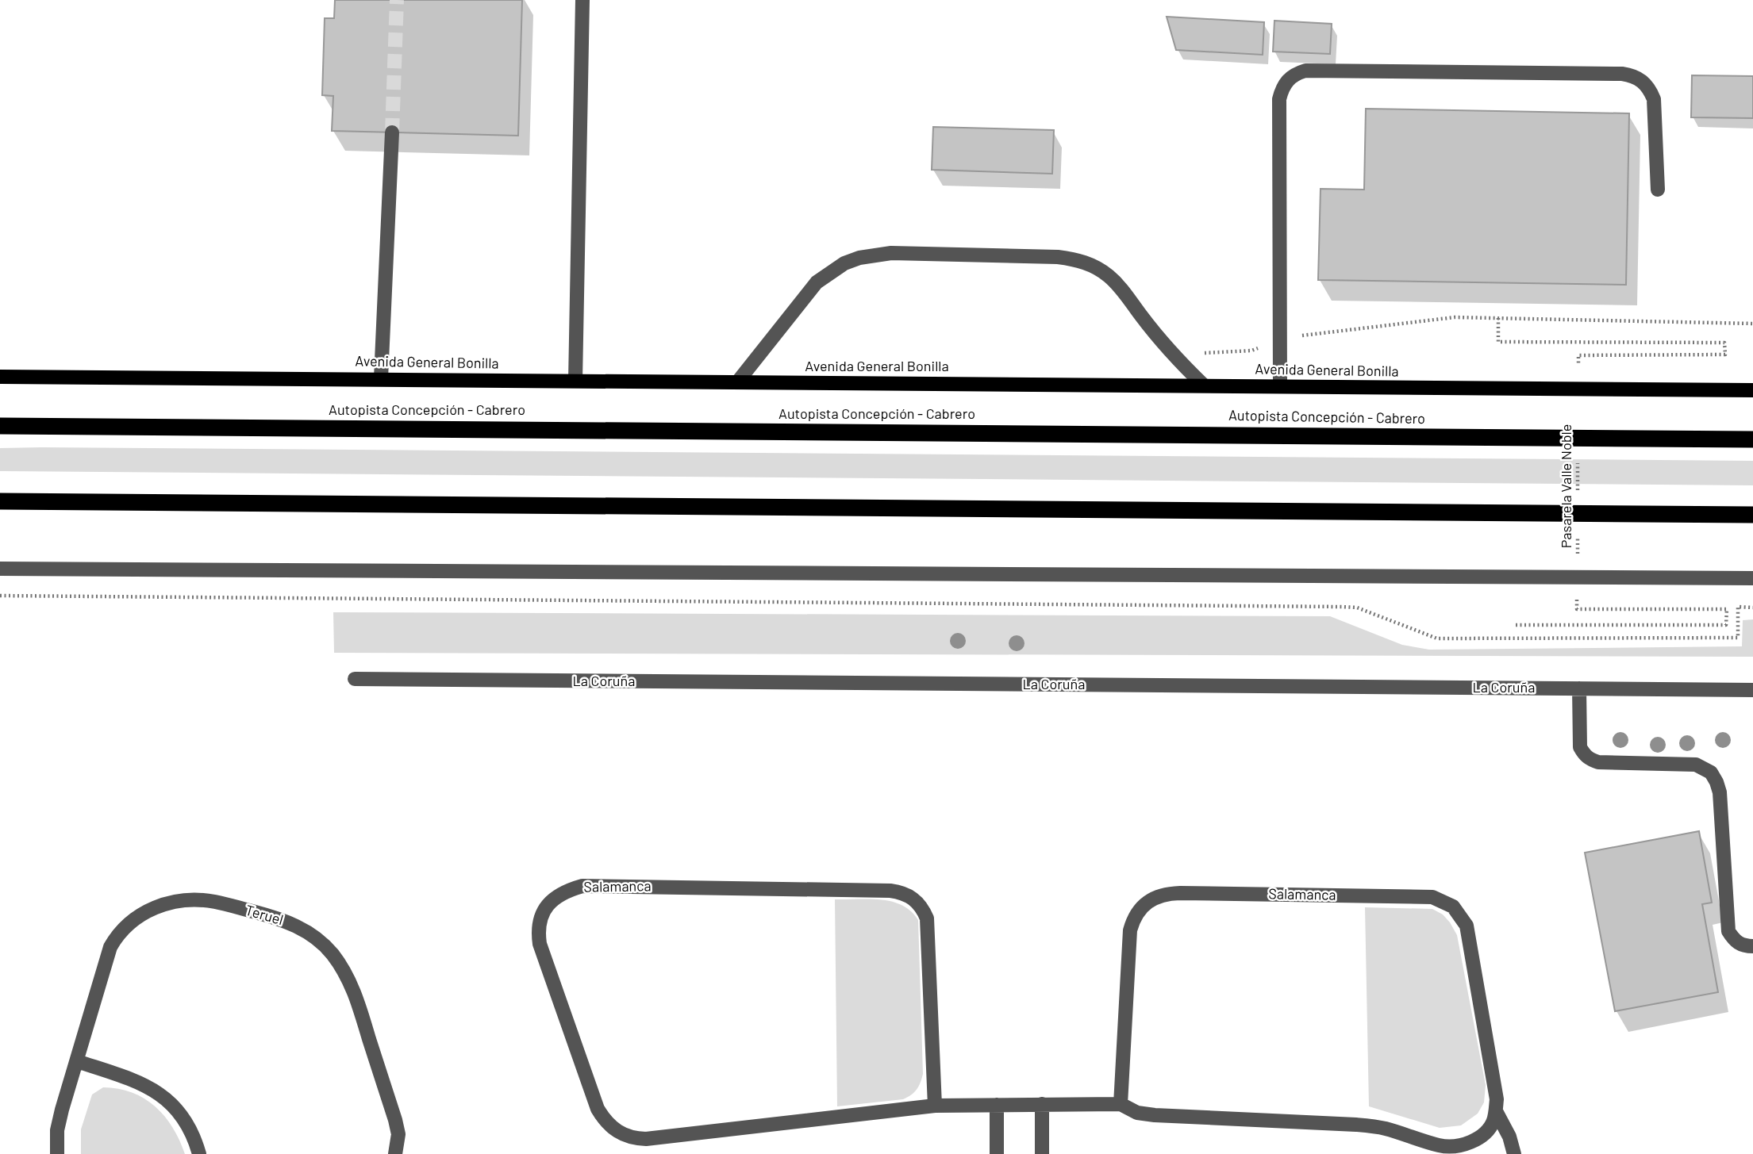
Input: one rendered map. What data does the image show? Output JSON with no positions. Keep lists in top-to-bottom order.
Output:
{
  "streets": {
    "highway": ["Autopista Concepción - Cabrero"],
    "main road": ["Avenida General Bonilla"],
    "street": ["La Coruña", "Salamanca", "Teruel"],
    "path": ["Pasarela Valle Noble"]
  }
}
